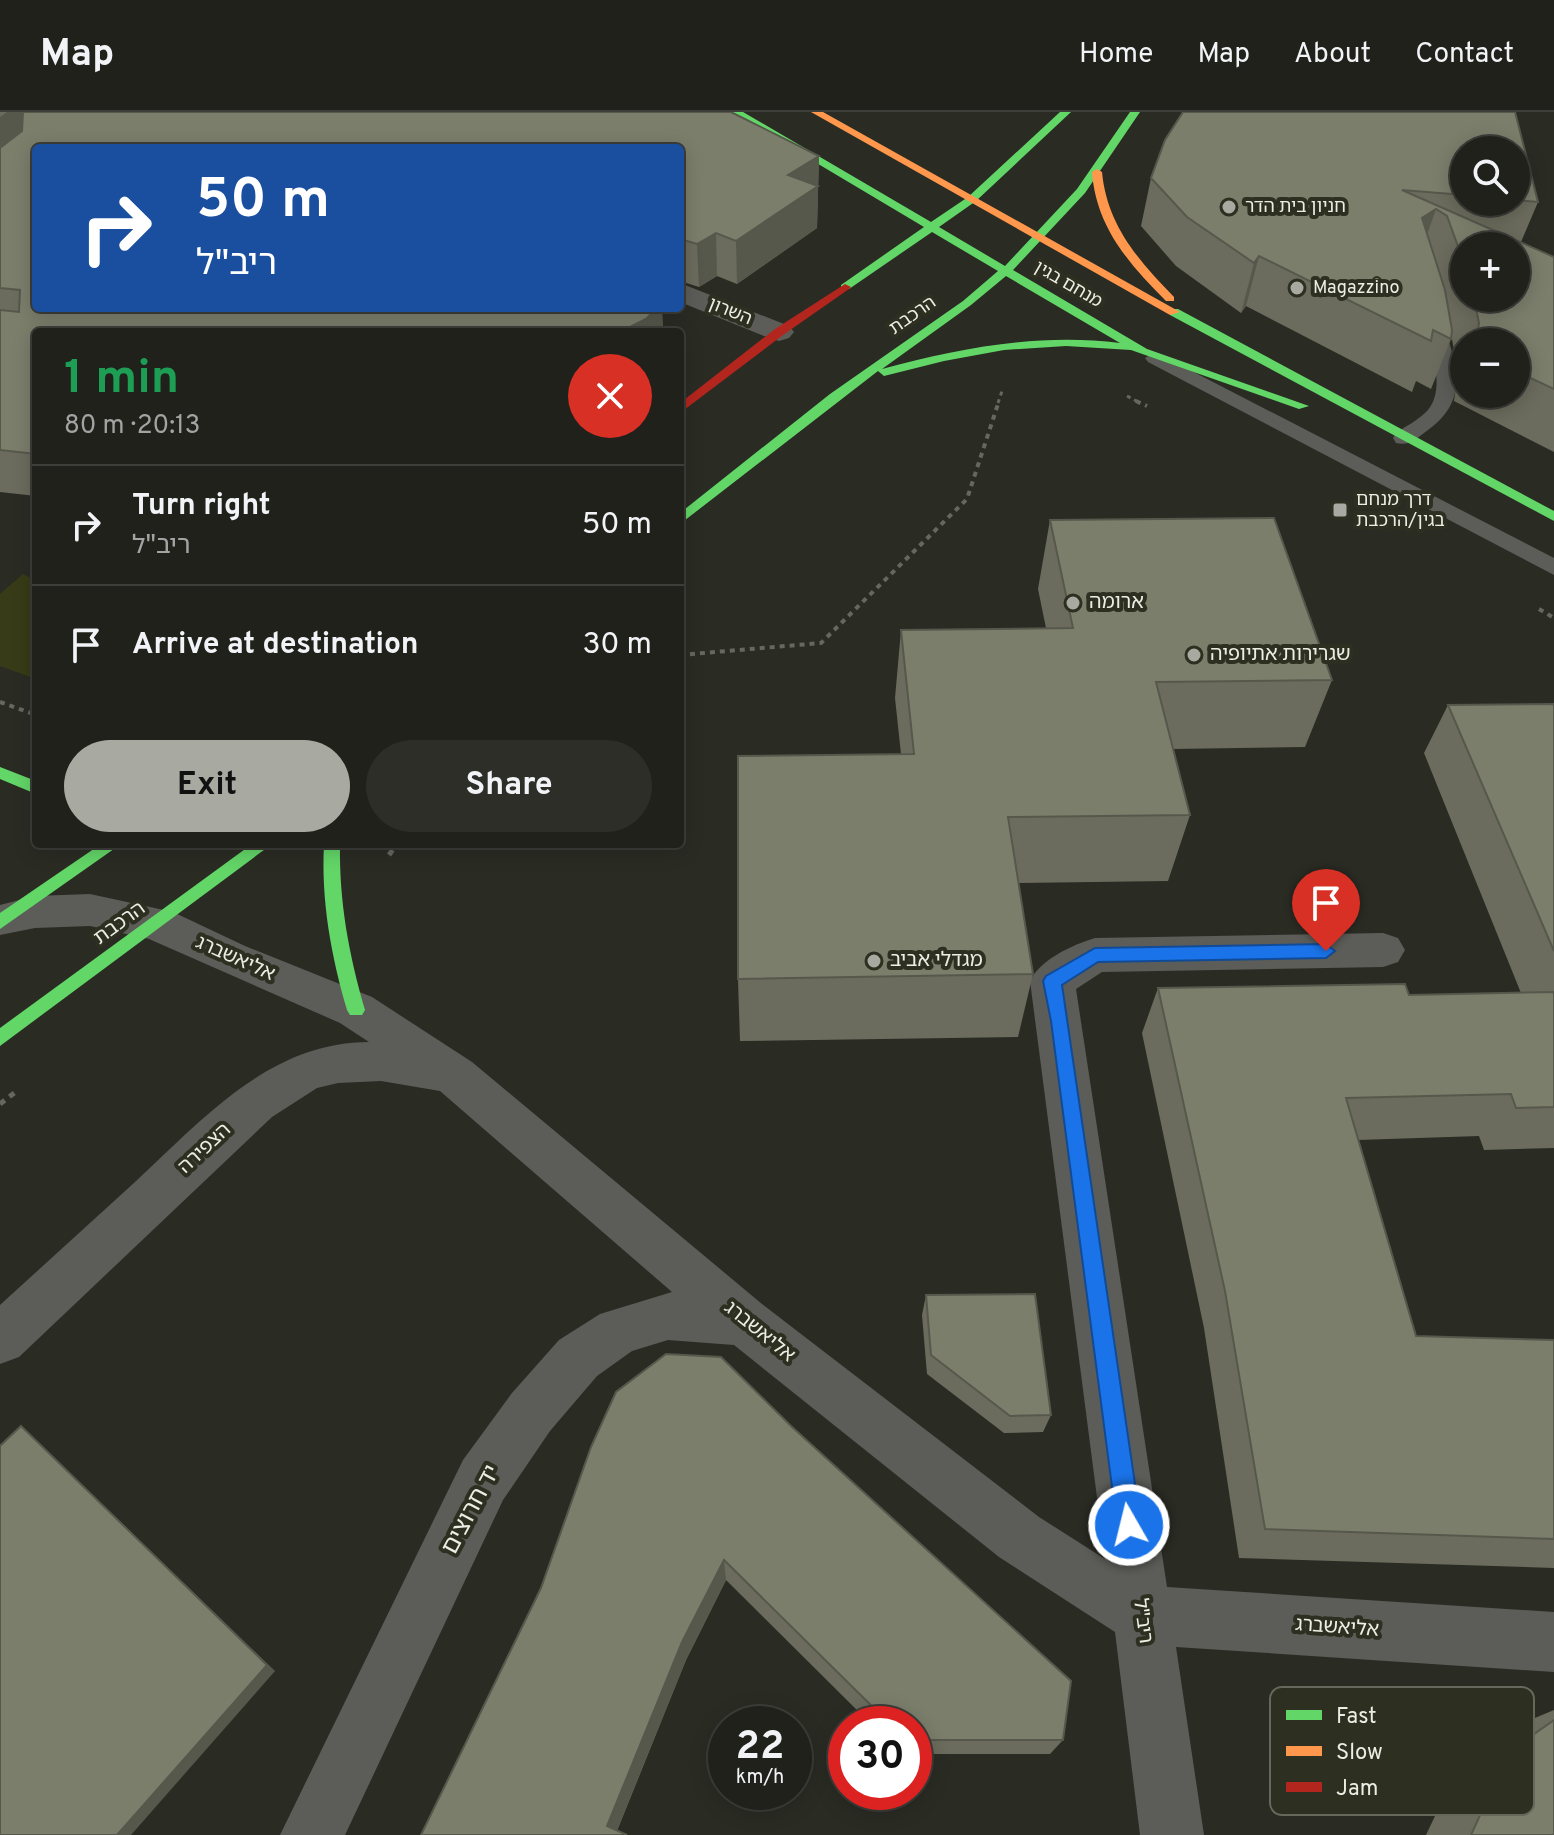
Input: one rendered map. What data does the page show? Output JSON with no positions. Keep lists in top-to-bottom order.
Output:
{
  "streets": {
    "street": [
      "מנחם בגין",
      "השרון",
      "הרכבת",
      "אליאשברג",
      "הצפירה",
      "יד חרוצים",
      "ריב\"ל"
    ]
  },
  "crossings": [
    ["מנחם בגין", "הרכבת"],
    ["הרכבת", "אליאשברג"],
    ["אליאשברג", "הצפירה"],
    ["אליאשברג", "יד חרוצים"],
    ["אליאשברג", "ריב\"ל"]
  ],
  "places": {
    "other": [
      "חניון בית הדר",
      "Magazzino",
      "ארומה",
      "שגרירות אתיופיה",
      "מגדלי אביב"
    ],
    "transit": ["דרך מנחם בגין/הרכבת"]
  },
  "legend": ["Fast", "Slow", "Jam"],
  "page": {
    "header": "Map",
    "nav": [
      "Home",
      "Map",
      "About",
      "Contact"
    ],
    "map_buttons": ["+", "−"],
    "turn": ["50 m", "ריב\"ל"],
    "heading": ["1 min", "80 m · 20:13"],
    "list": [
      {
        "name": "Turn right",
        "note": "ריב\"ל",
        "value": "50 m"
      },
      {
        "name": "Arrive at destination",
        "value": "30 m"
      }
    ],
    "buttons": ["Exit", "Share"],
    "speed": "22 km/h",
    "limit": "30"
  }
}
